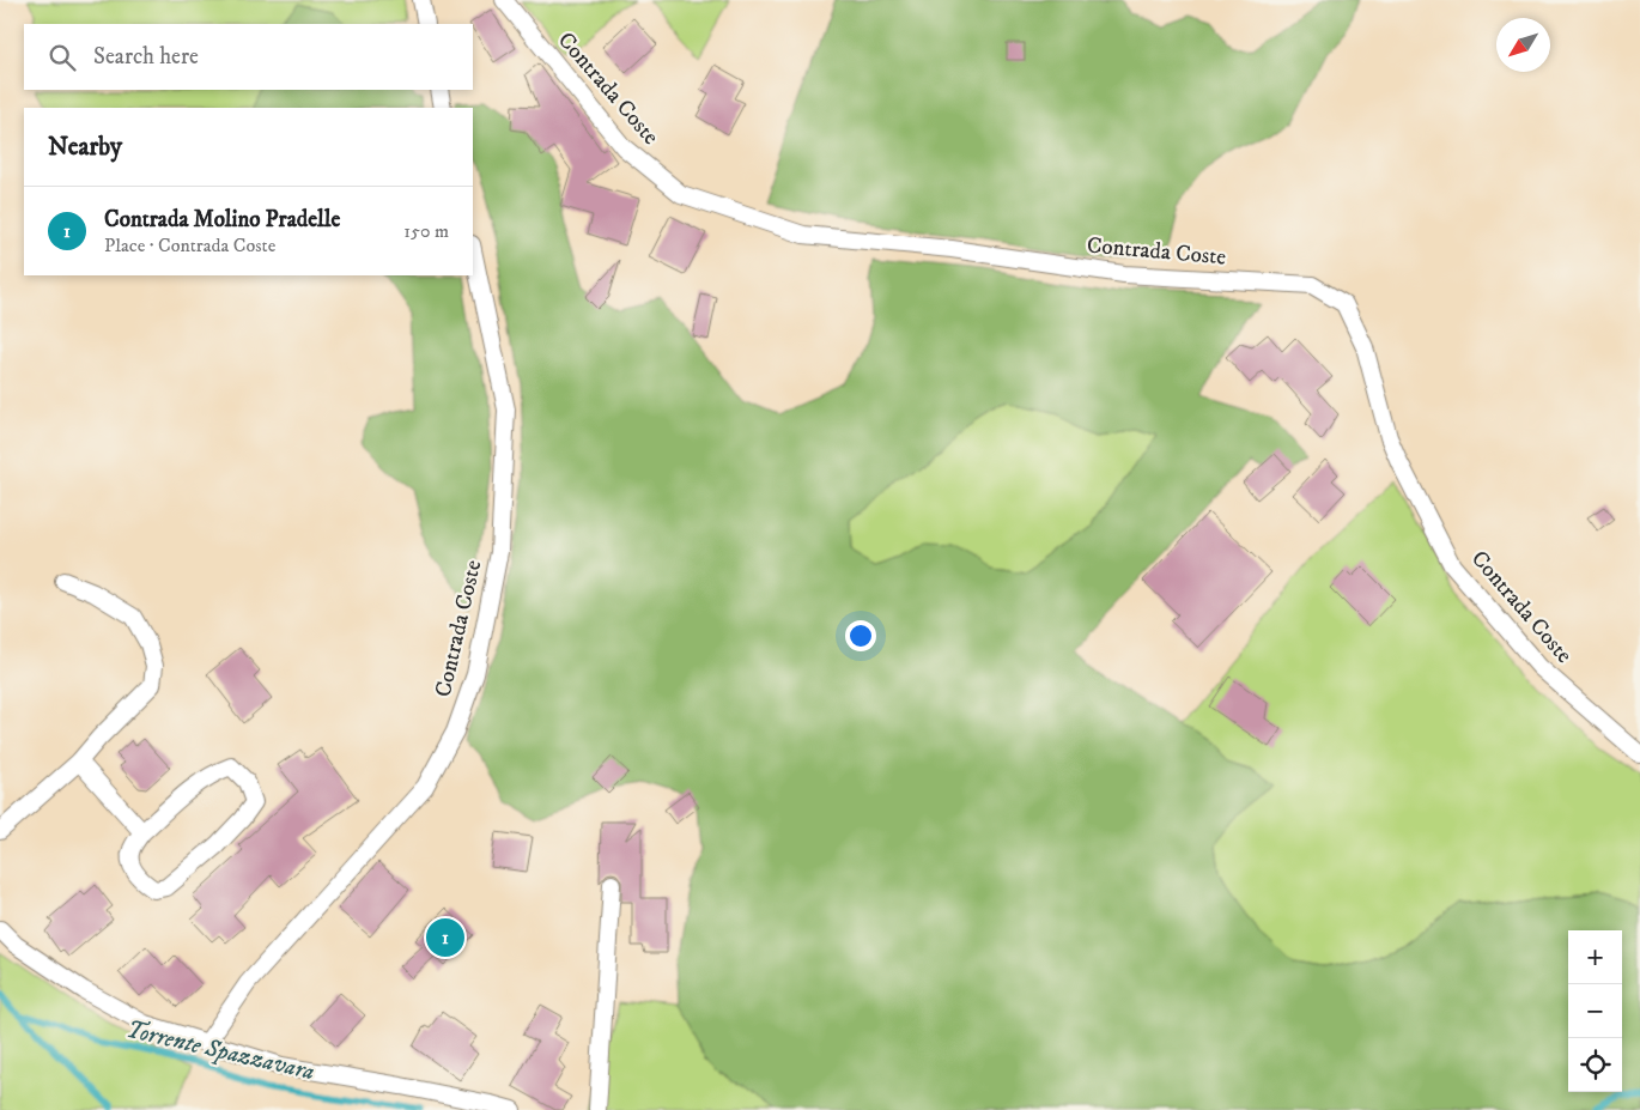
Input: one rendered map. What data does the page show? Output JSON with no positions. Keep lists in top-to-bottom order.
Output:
{
  "streets": {
    "street": ["Contrada Coste"]
  },
  "water": ["Torrente Spazzavara"],
  "north": "bottom left",
  "page": {
    "search": "Search here",
    "heading": "Nearby",
    "list": [
      {
        "mark": "1",
        "name": "Contrada Molino Pradelle",
        "note": "Place · Contrada Coste",
        "value": "150 m"
      }
    ],
    "pins": "1",
    "map_buttons": ["+", "−"]
  }
}
